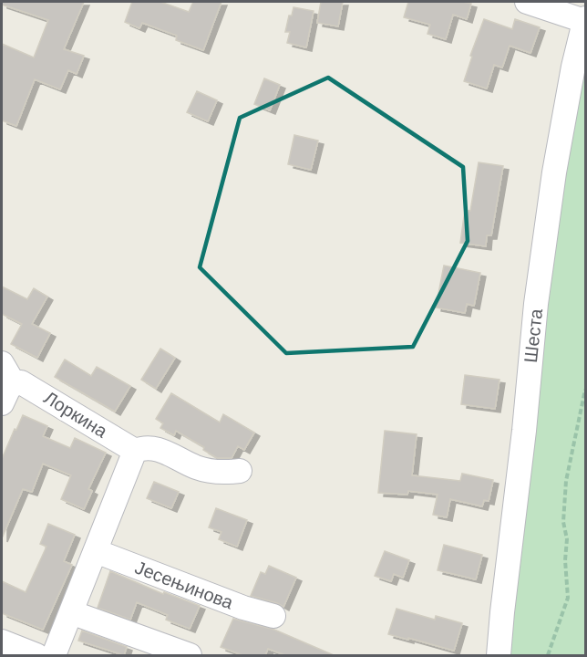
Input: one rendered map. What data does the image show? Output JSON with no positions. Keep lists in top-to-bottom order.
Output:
{
  "streets": {
    "street": ["Шеста", "Лоркина", "Јесењинова"]
  }
}
